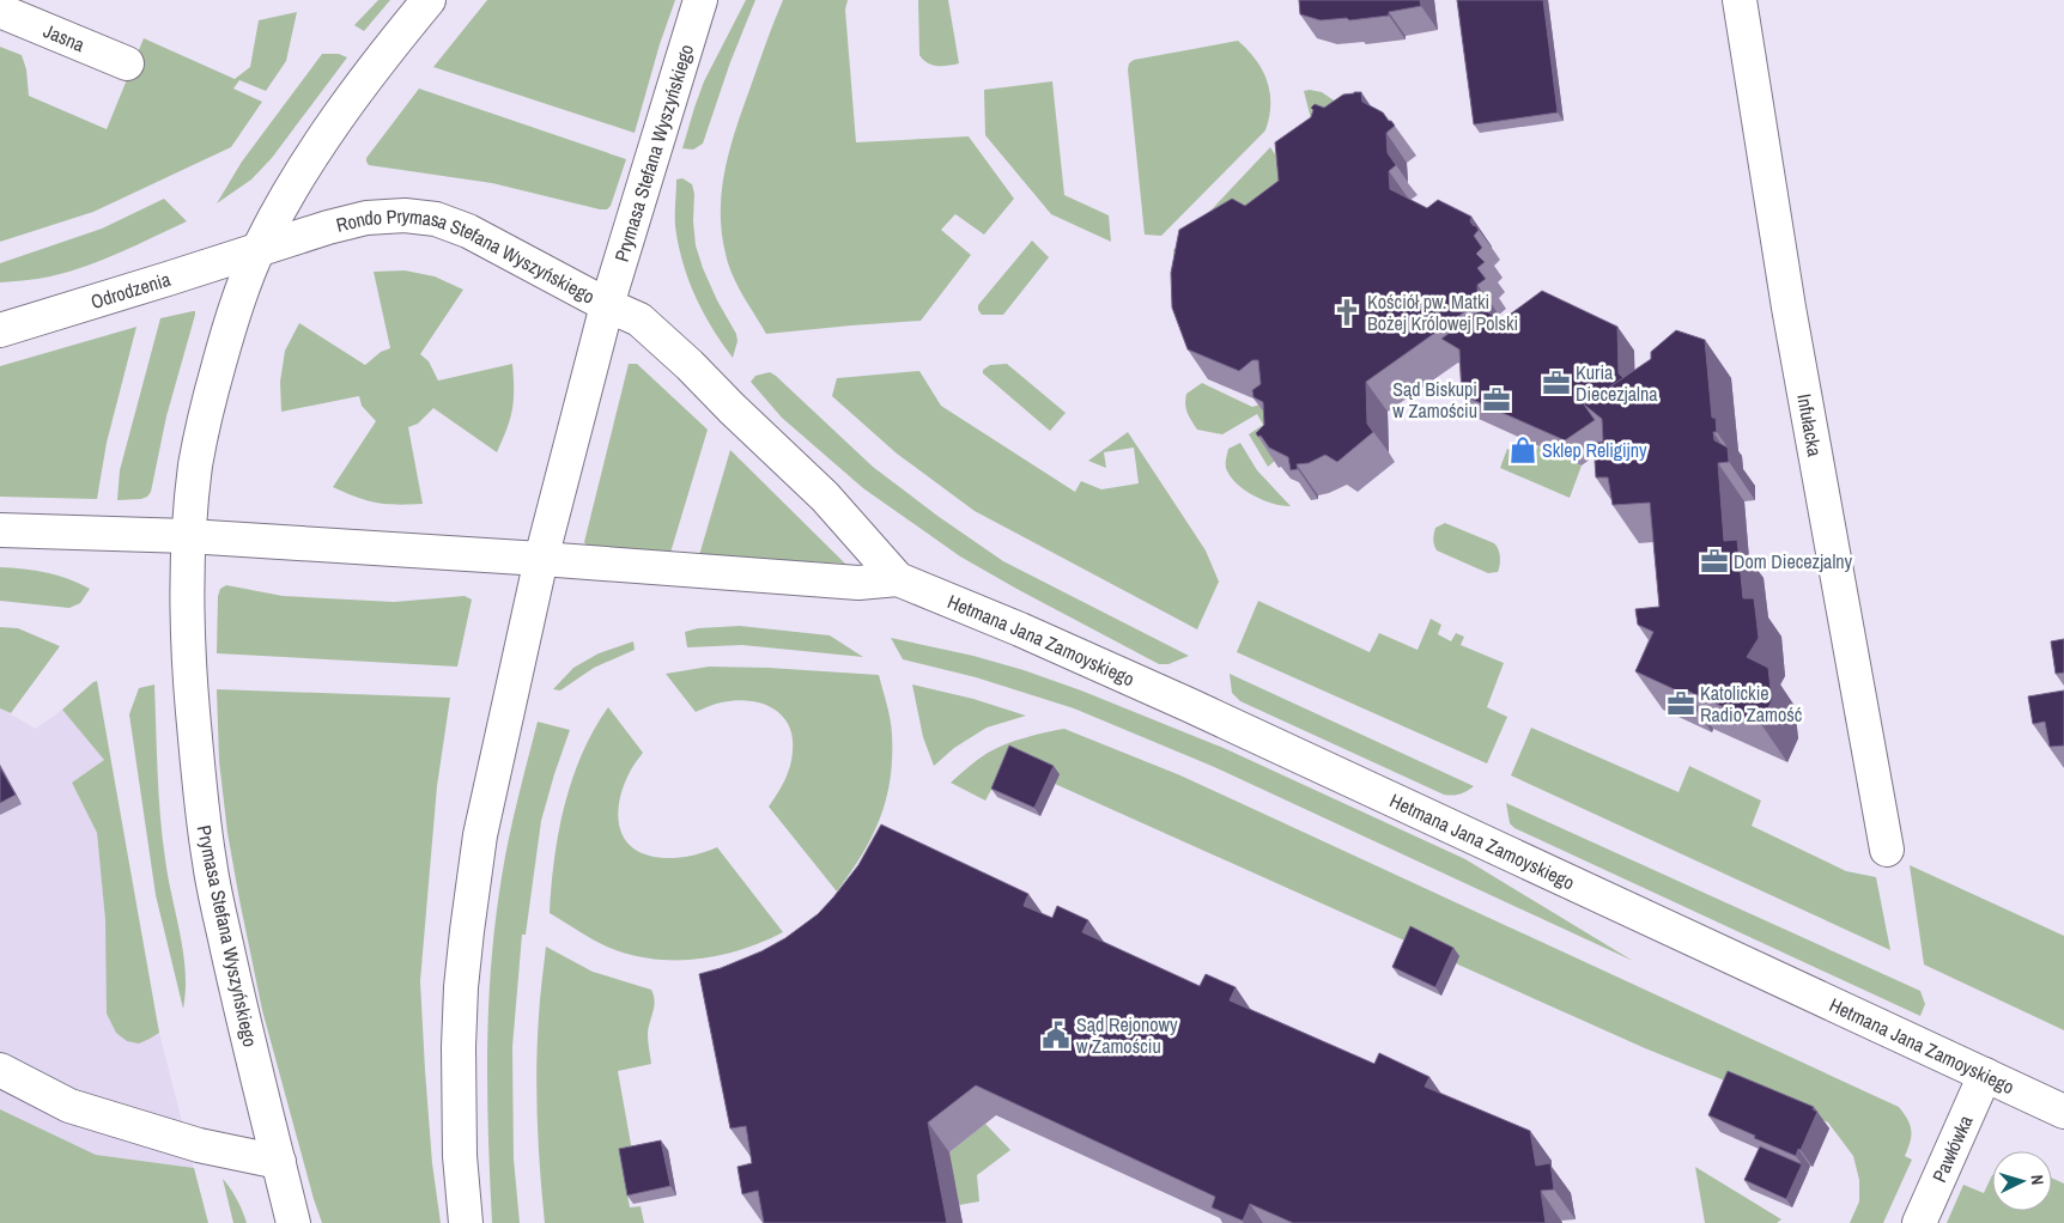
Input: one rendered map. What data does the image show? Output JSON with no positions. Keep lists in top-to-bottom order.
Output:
{
  "streets": {
    "main road": [
      "Jasna",
      "Prymasa Stefana Wyszyńskiego",
      "Rondo Prymasa Stefana Wyszyńskiego",
      "Odrodzenia",
      "Infułacka",
      "Hetmana Jana Zamoyskiego",
      "Pawłówka"
    ]
  },
  "crossings": [
    ["Prymasa Stefana Wyszyńskiego", "Rondo Prymasa Stefana Wyszyńskiego"],
    ["Prymasa Stefana Wyszyńskiego", "Hetmana Jana Zamoyskiego"],
    ["Rondo Prymasa Stefana Wyszyńskiego", "Odrodzenia"],
    ["Rondo Prymasa Stefana Wyszyńskiego", "Hetmana Jana Zamoyskiego"],
    ["Hetmana Jana Zamoyskiego", "Pawłówka"]
  ],
  "places": {
    "church": ["Kościół pw. Matki Bożej Królowej Polski"],
    "office": [
      "Kuria Diecezjalna",
      "Sąd Biskupi w Zamościu",
      "Dom Diecezjalny",
      "Katolickie Radio Zamość"
    ],
    "shop": ["Sklep Religijny"],
    "public building": ["Sąd Rejonowy w Zamościu"]
  },
  "north": "right"
}
